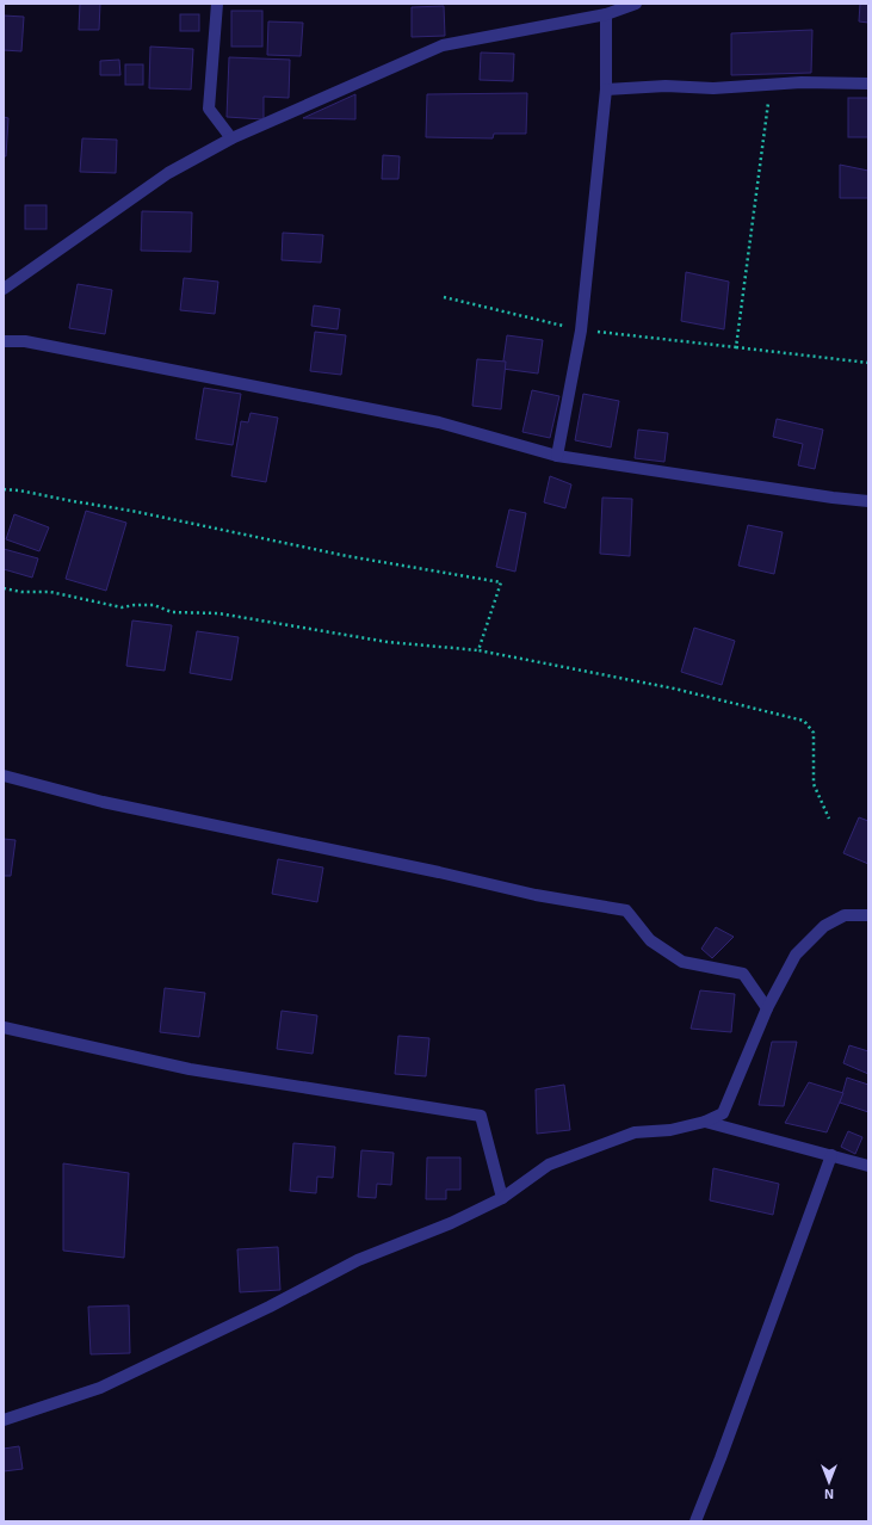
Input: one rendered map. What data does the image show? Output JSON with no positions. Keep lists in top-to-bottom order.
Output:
{
  "north": "bottom"
}
